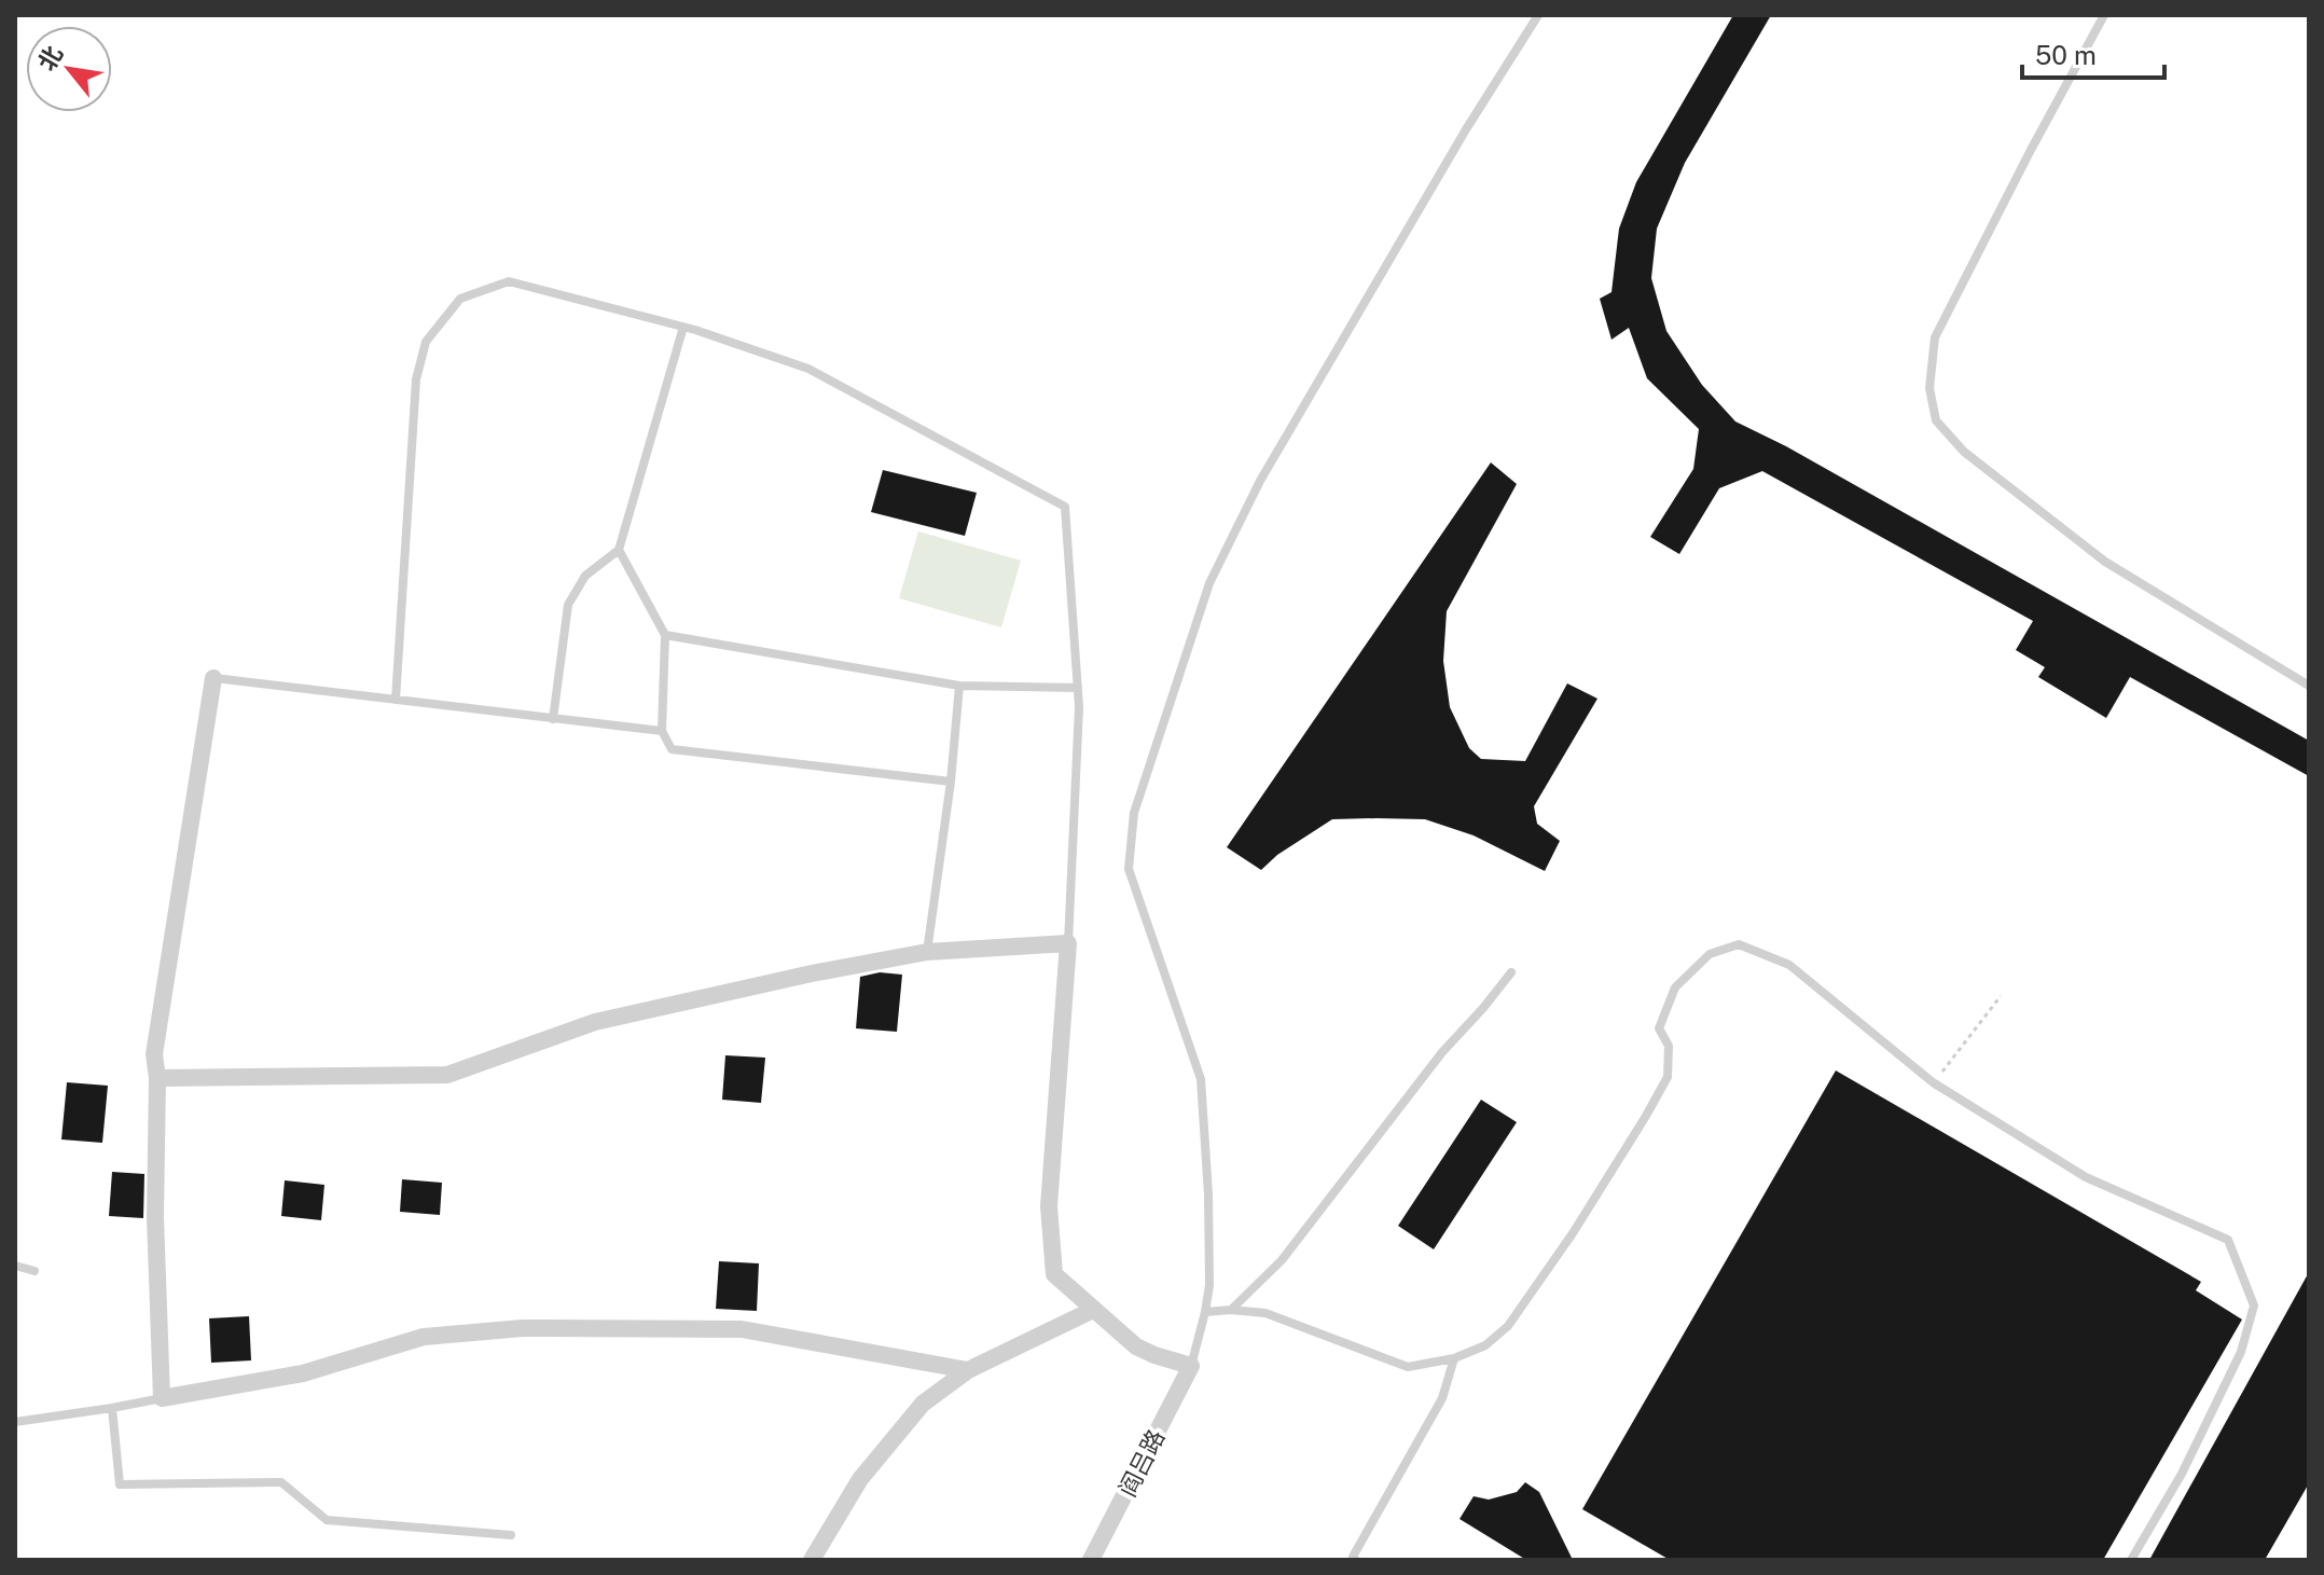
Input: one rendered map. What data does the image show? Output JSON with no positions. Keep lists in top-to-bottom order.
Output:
{
  "streets": {
    "street": ["阎吕路"]
  },
  "scale_bar": "50 m",
  "north": "top left"
}
